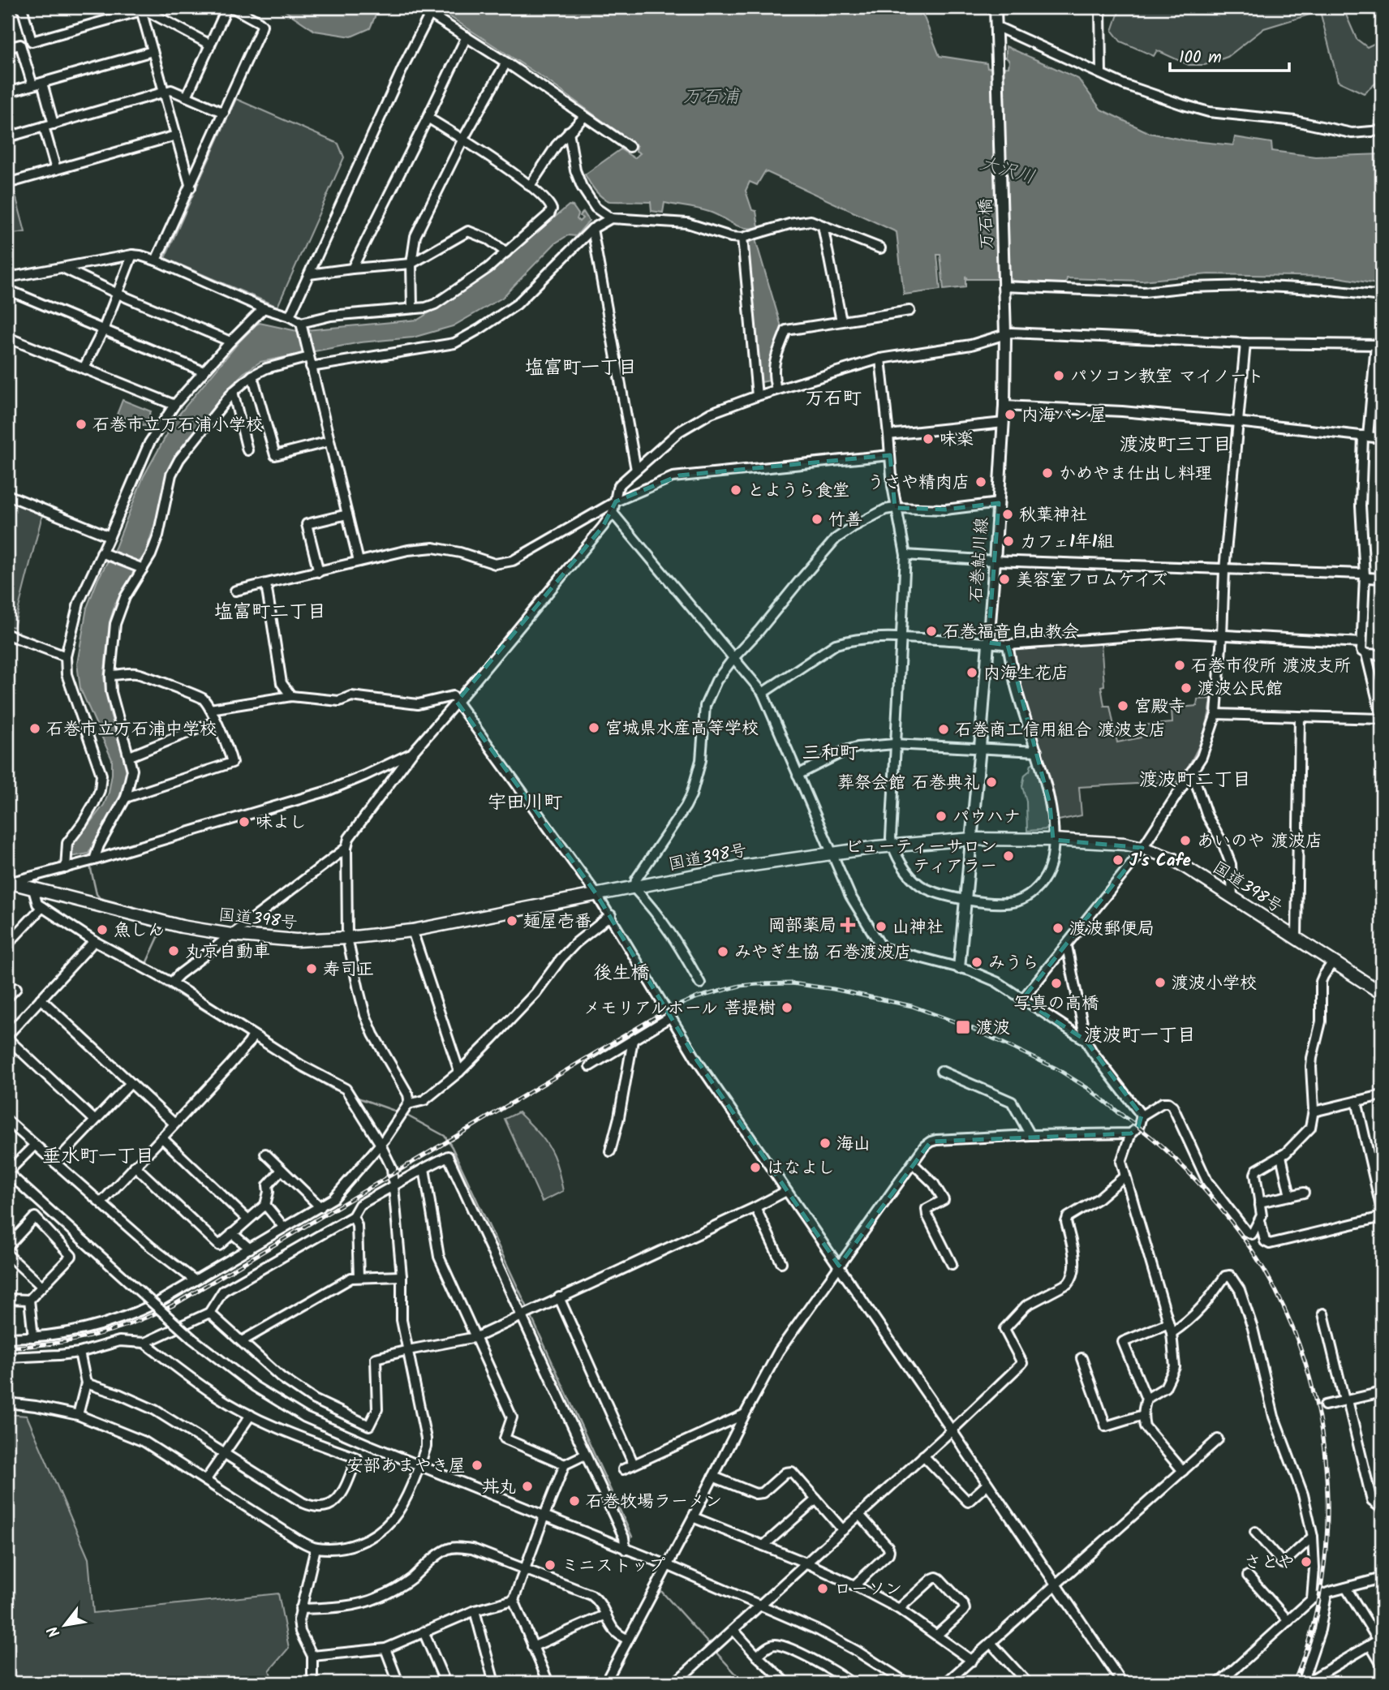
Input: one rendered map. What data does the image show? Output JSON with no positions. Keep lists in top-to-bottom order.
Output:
{
  "streets": {
    "highway": ["国道398号"],
    "main road": ["万石橋", "石巻鮎川線"]
  },
  "crossings": [
    ["万石橋", "石巻鮎川線"],
    ["石巻鮎川線", "国道398号"]
  ],
  "districts": [
    "塩富町一丁目",
    "万石町",
    "渡波町三丁目",
    "塩富町二丁目",
    "三和町",
    "渡波町二丁目",
    "宇田川町",
    "後生橋",
    "渡波町一丁目",
    "垂水町一丁目"
  ],
  "water": ["万石浦", "大沢川"],
  "places": {
    "other": [
      "パソコン教室 マイノート",
      "内海パン屋",
      "石巻市立万石浦小学校",
      "味楽",
      "かめやま仕出し料理",
      "うさや精肉店",
      "とようら食堂",
      "秋葉神社",
      "竹善",
      "カフェ1年1組",
      "美容室フロムケイズ",
      "石巻福音自由教会",
      "石巻市役所 渡波支所",
      "内海生花店",
      "渡波公民館",
      "宮殿寺",
      "宮城県水産高等学校",
      "石巻市立万石浦中学校",
      "石巻商工信用組合 渡波支店",
      "葬祭会館 石巻典礼",
      "パウハナ",
      "味よし",
      "あいのや 渡波店",
      "ビューティーサロン ティアラー",
      "J's Cafe",
      "麺屋壱番",
      "山神社",
      "渡波郵便局",
      "魚しん",
      "丸京自動車",
      "みやぎ生協 石巻渡波店",
      "みうら",
      "寿司正",
      "渡波小学校",
      "写真の高橋",
      "メモリアルホール 菩提樹",
      "海山",
      "はなよし",
      "安部あまやき屋",
      "丼丸",
      "石巻牧場ラーメン",
      "さとや",
      "ミニストップ",
      "ローソン"
    ],
    "health": ["岡部薬局"],
    "transit": ["渡波"]
  },
  "scale_bar": "100 m",
  "north": "bottom left"
}
